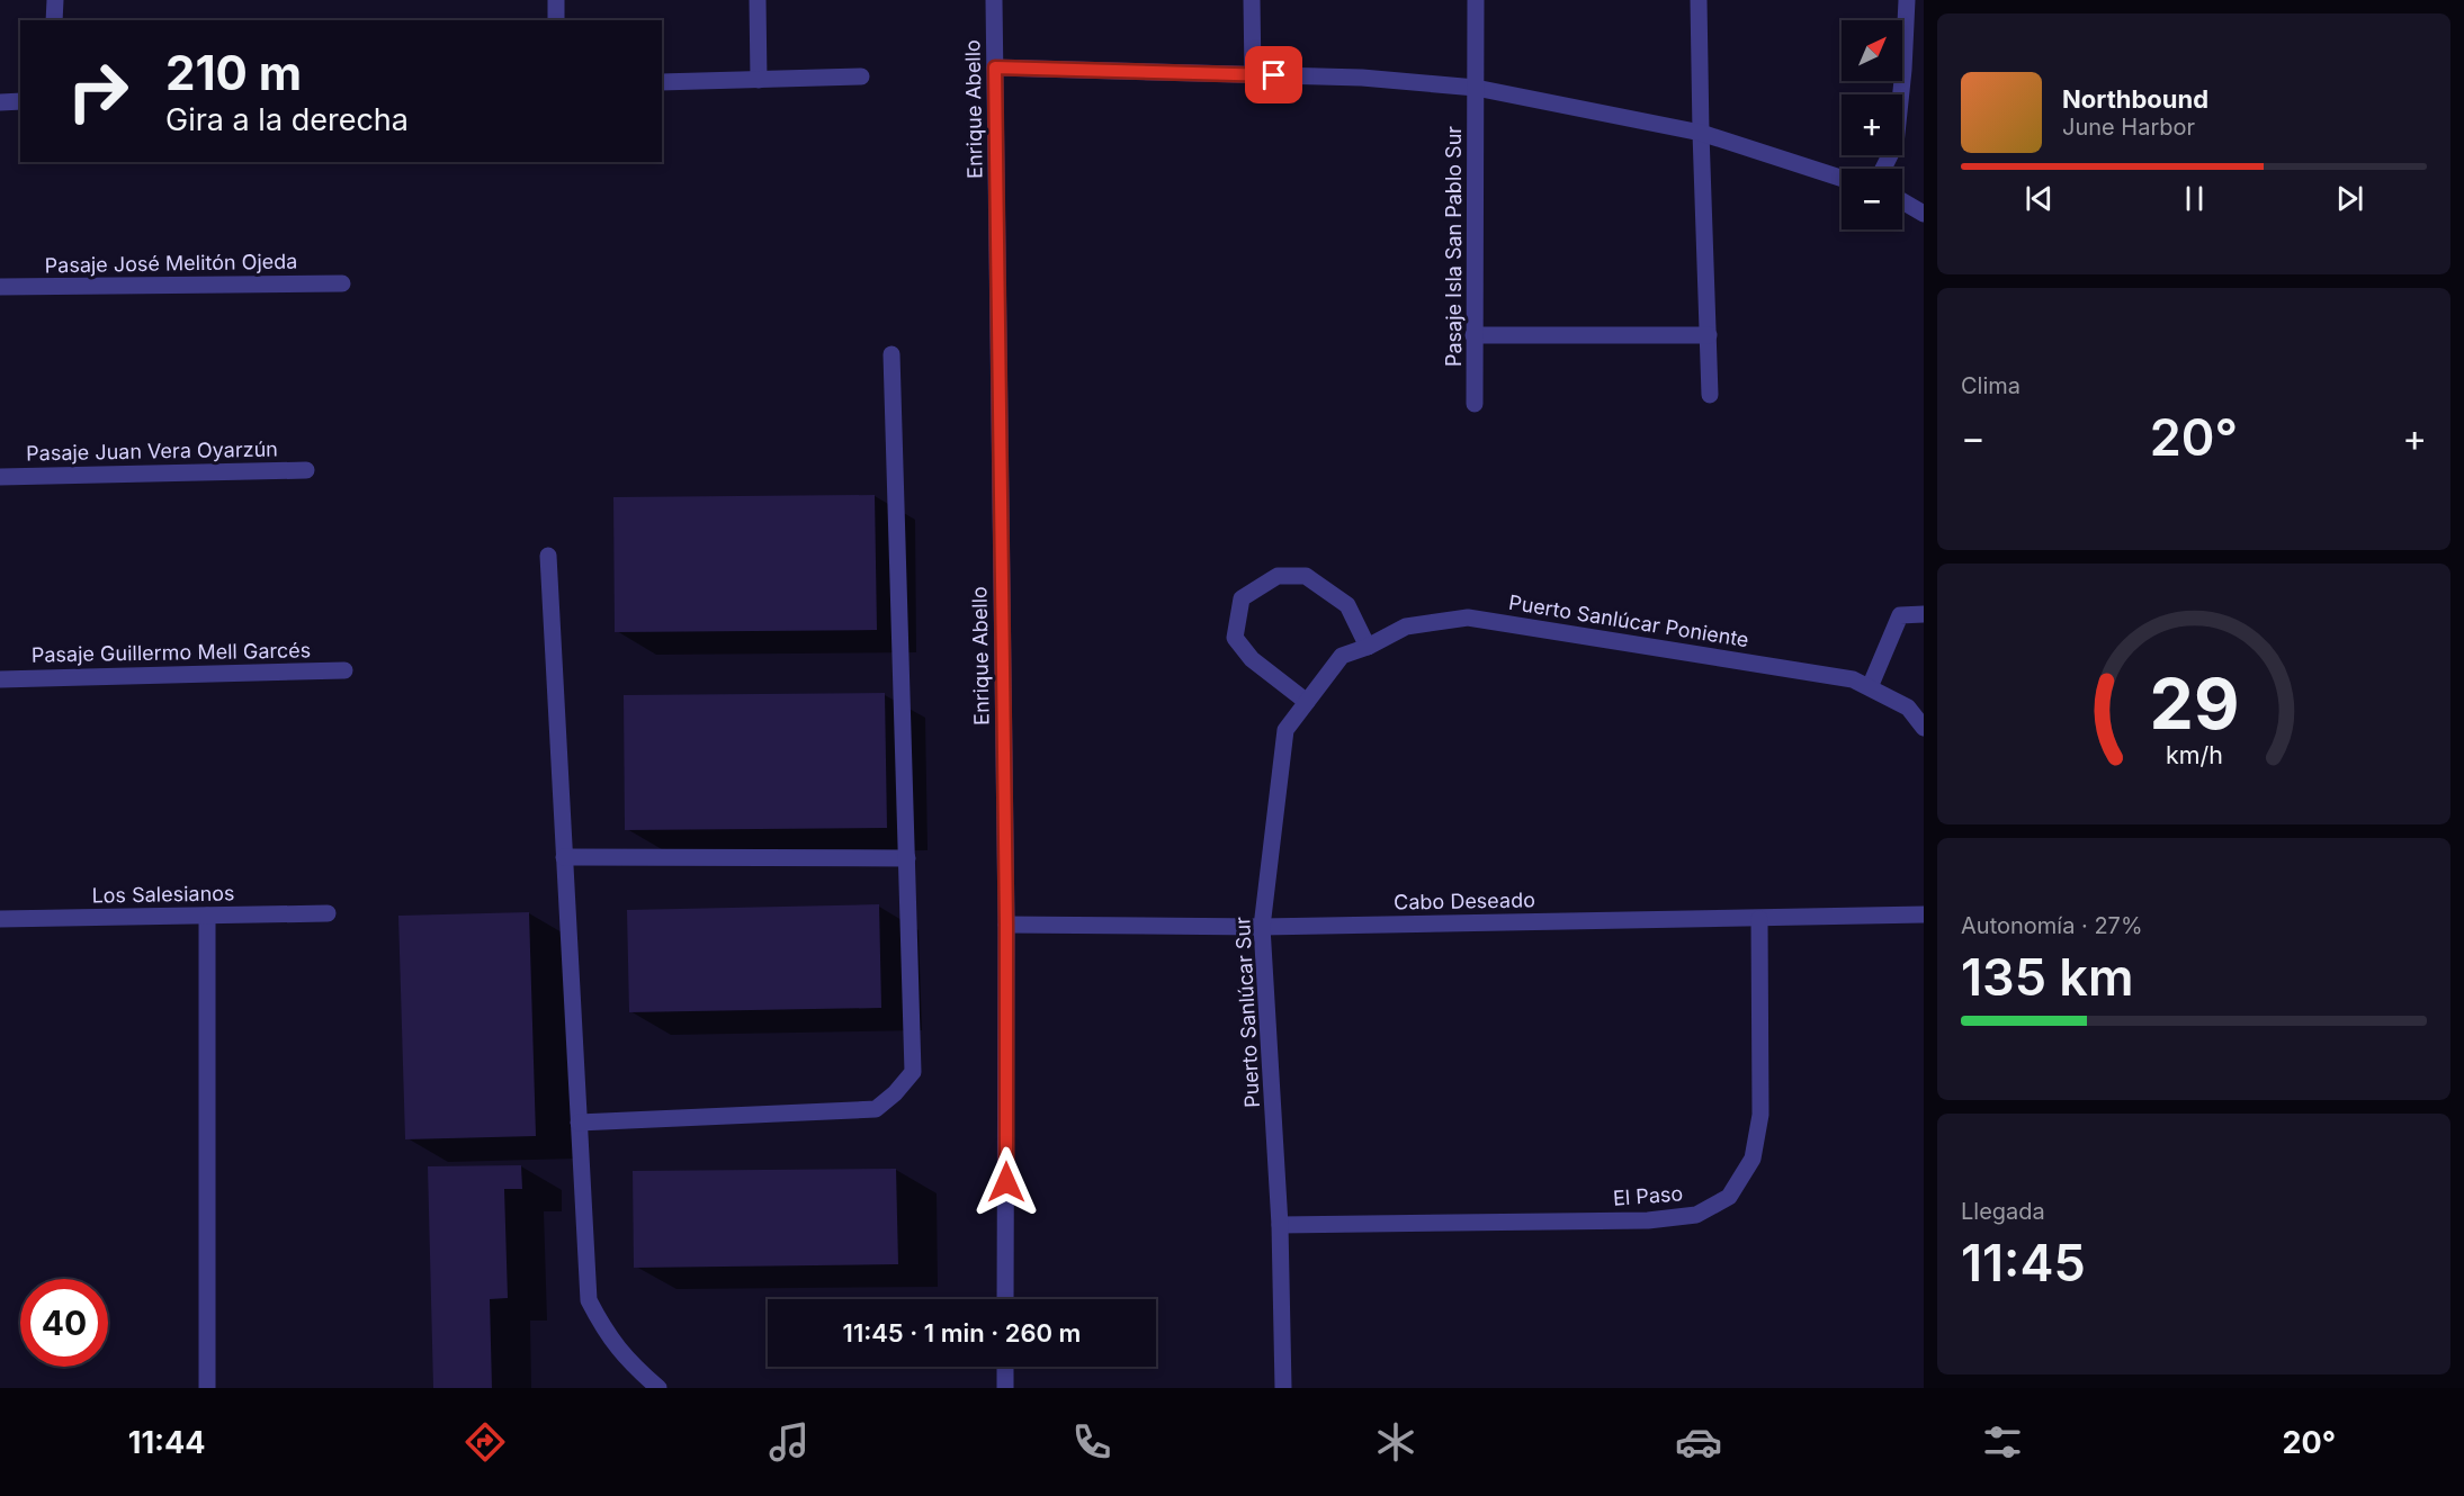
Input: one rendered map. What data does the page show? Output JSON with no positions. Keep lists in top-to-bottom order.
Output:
{
  "streets": {
    "street": [
      "Enrique Abello",
      "Pasaje Isla San Pablo Sur",
      "Pasaje José Melitón Ojeda",
      "Pasaje Juan Vera Oyarzún",
      "Puerto Sanlúcar Poniente",
      "Pasaje Guillermo Mell Garcés",
      "Los Salesianos",
      "Cabo Deseado",
      "Puerto Sanlúcar Sur",
      "El Paso"
    ]
  },
  "crossings": [
    ["Enrique Abello", "Cabo Deseado"],
    ["Puerto Sanlúcar Poniente", "Puerto Sanlúcar Sur"],
    ["Cabo Deseado", "Puerto Sanlúcar Sur"],
    ["Cabo Deseado", "El Paso"],
    ["Puerto Sanlúcar Sur", "El Paso"]
  ],
  "north": "top right",
  "page": {
    "map_buttons": ["+", "−"],
    "turn": ["210 m", "Gira a la derecha"],
    "song": ["Northbound", "June Harbor"],
    "tile": [
      "Clima",
      ["Autonomía · 27%", "135 km"],
      ["Llegada", "11:45"]
    ],
    "heat": ["−", "20°", "+"],
    "limit": "40",
    "trip": "11:45 · 1 min · 260 m",
    "tabs": ["11:44", "20°"],
    "gauge": ["29", "km/h"]
  }
}
